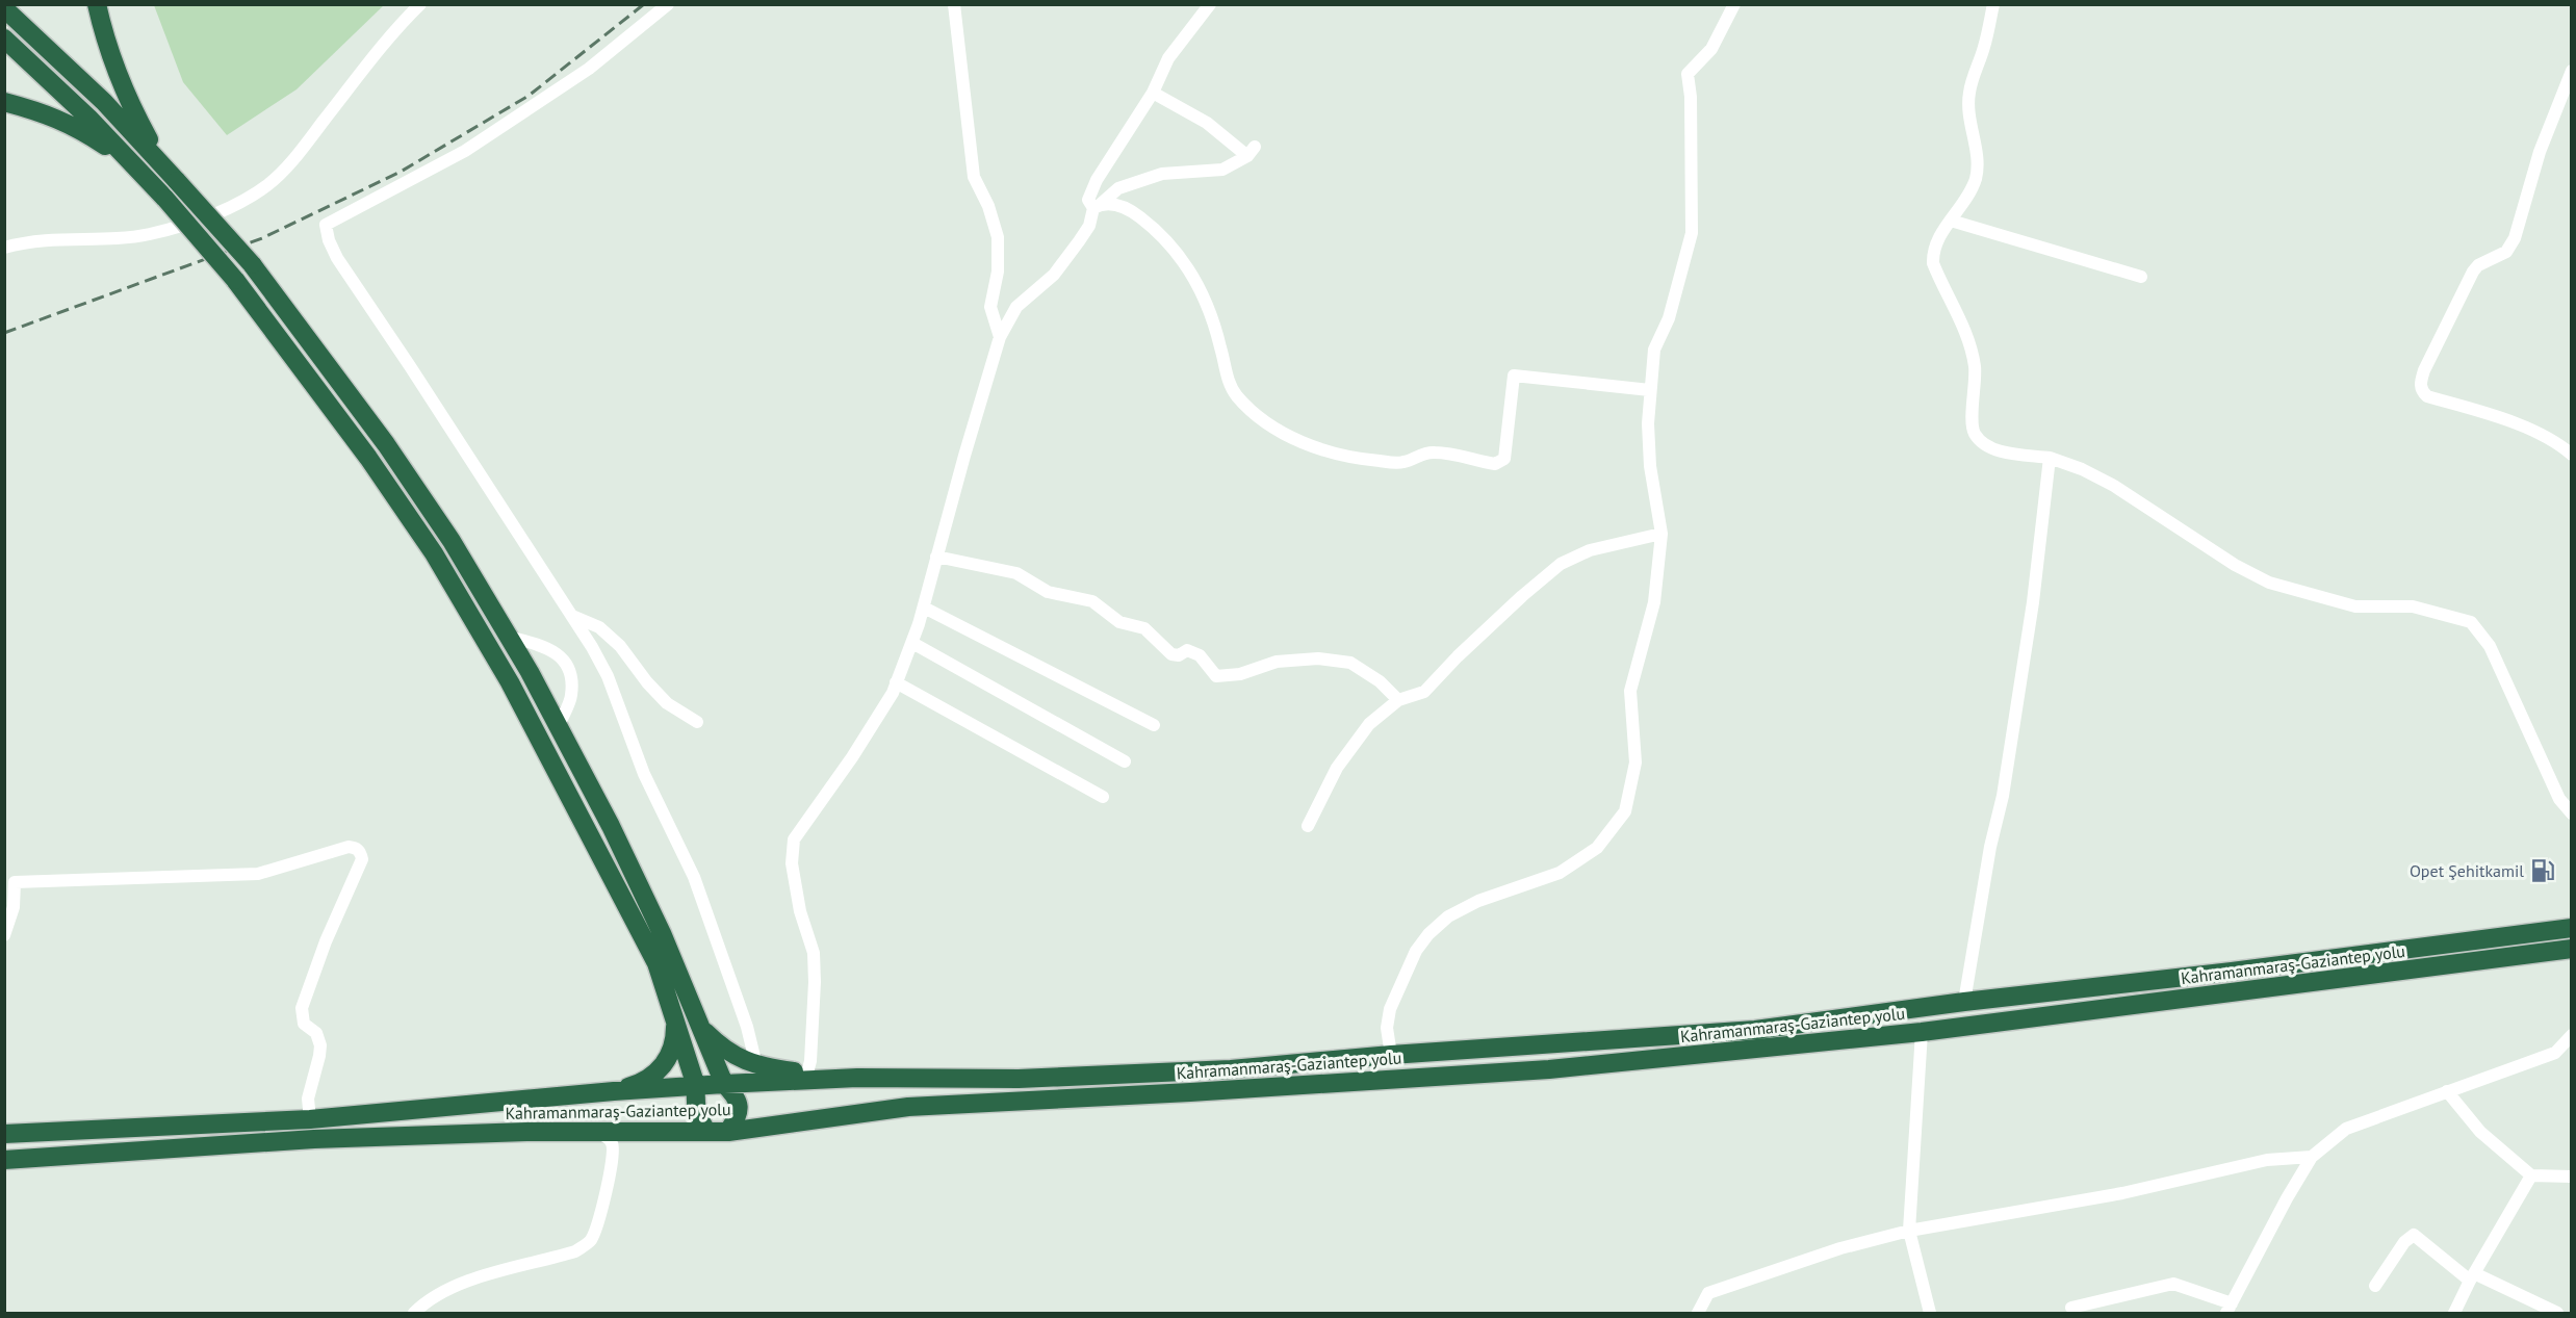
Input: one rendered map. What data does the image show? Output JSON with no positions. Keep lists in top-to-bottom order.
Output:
{
  "streets": {
    "highway": ["Kahramanmaraş-Gaziantep yolu"]
  },
  "places": {
    "fuel station": ["Opet Şehitkamil"]
  }
}
